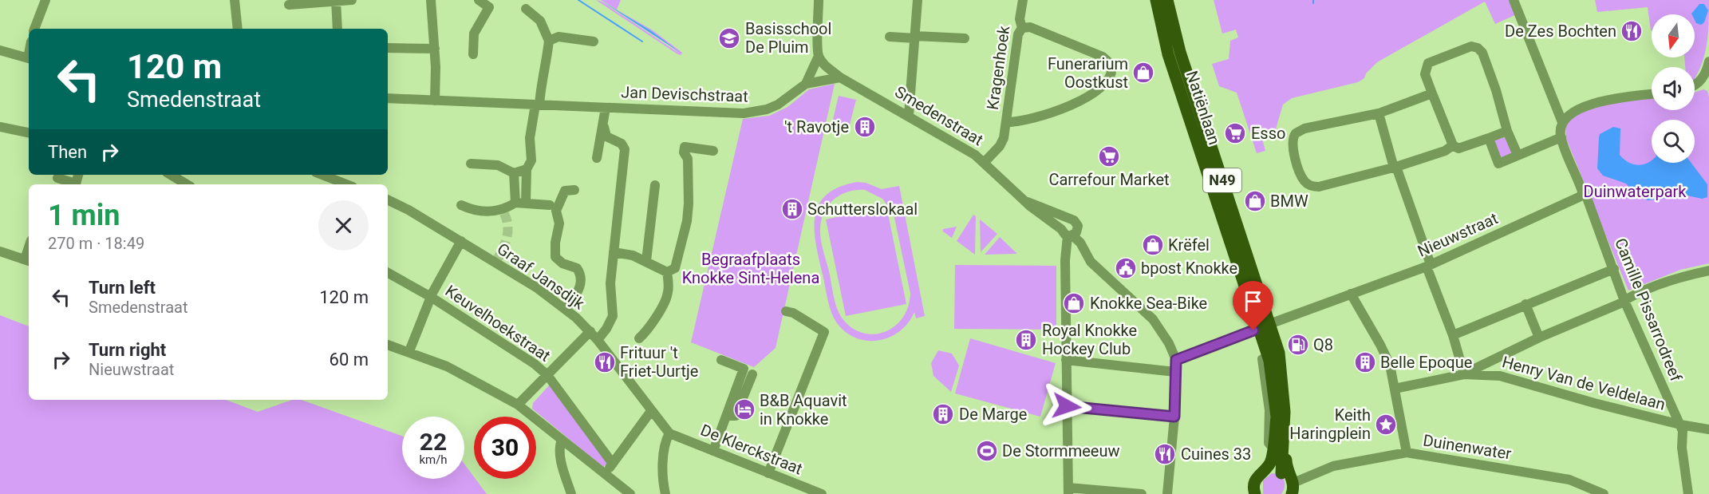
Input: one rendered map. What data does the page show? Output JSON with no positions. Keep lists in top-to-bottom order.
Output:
{
  "streets": {
    "main road": ["Natiënlaan", "N49"],
    "street": [
      "Kragenhoek",
      "Jan Devischstraat",
      "Smedenstraat",
      "Nieuwstraat",
      "Graaf Jansdijk",
      "Camille Pissarrodreef",
      "Keuvelhoekstraat",
      "Henry Van de Veldelaan",
      "Duinenwater",
      "De Klerckstraat"
    ]
  },
  "crossings": [
    ["Kragenhoek", "Smedenstraat"],
    ["Jan Devischstraat", "Smedenstraat"],
    ["Natiënlaan", "N49"],
    ["Natiënlaan", "Nieuwstraat"],
    ["Natiënlaan", "Duinenwater"],
    ["Smedenstraat", "Nieuwstraat"],
    ["Nieuwstraat", "Camille Pissarrodreef"],
    ["Graaf Jansdijk", "De Klerckstraat"],
    ["Camille Pissarrodreef", "Henry Van de Veldelaan"]
  ],
  "parks": ["Duinwaterpark", "Begraafplaats Knokke Sint-Helena"],
  "places": {
    "restaurant": ["De Zes Bochten", "Frituur 't Friet-Uurtje", "Cuines 33"],
    "school or university": ["Basisschool De Pluim"],
    "shop": [
      "Funerarium Oostkust",
      "BMW",
      "Krëfel",
      "Knokke Sea-Bike"
    ],
    "building": [
      "'t Ravotje",
      "Schutterslokaal",
      "Royal Knokke Hockey Club",
      "Belle Epoque",
      "De Marge"
    ],
    "supermarket": ["Esso", "Carrefour Market"],
    "public building": ["bpost Knokke"],
    "fuel station": ["Q8"],
    "hotel": ["B&B Aquavit in Knokke"],
    "place": ["Keith Haringplein"],
    "sports": ["De Stormmeeuw"]
  },
  "north": "bottom",
  "page": {
    "turn": ["120 m", "Smedenstraat"],
    "then": "Then",
    "heading": ["1 min", "270 m · 18:49"],
    "list": [
      {
        "name": "Turn left",
        "note": "Smedenstraat",
        "value": "120 m"
      },
      {
        "name": "Turn right",
        "note": "Nieuwstraat",
        "value": "60 m"
      }
    ],
    "speed": "22 km/h",
    "limit": "30"
  }
}
